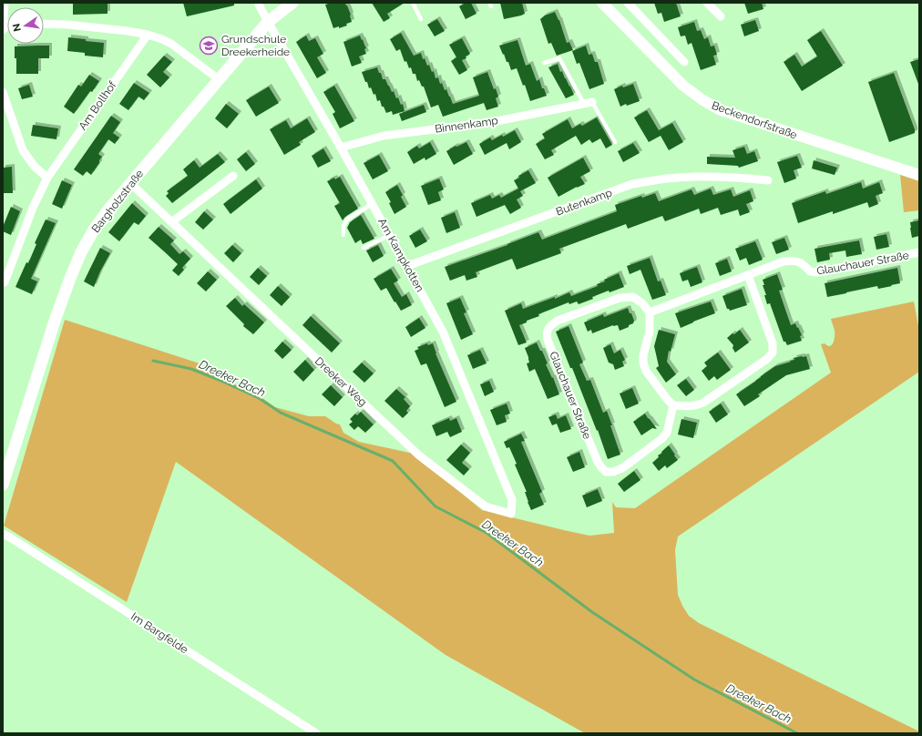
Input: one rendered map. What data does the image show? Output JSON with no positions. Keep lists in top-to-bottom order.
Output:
{
  "streets": {
    "main road": ["Bargholzstraße"],
    "street": [
      "Am Bollhof",
      "Beckendorfstraße",
      "Binnenkamp",
      "Butenkamp",
      "Am Kampkotten",
      "Glauchauer Straße",
      "Dreeker Weg",
      "Im Bargfelde"
    ]
  },
  "crossings": [
    ["Binnenkamp", "Am Kampkotten"],
    ["Bargholzstraße", "Am Kampkotten"],
    ["Bargholzstraße", "Dreeker Weg"],
    ["Butenkamp", "Am Kampkotten"],
    ["Am Kampkotten", "Dreeker Weg"]
  ],
  "water": ["Dreeker Bach"],
  "places": {
    "school or university": ["Grundschule Dreekerheide"]
  },
  "north": "left"
}
